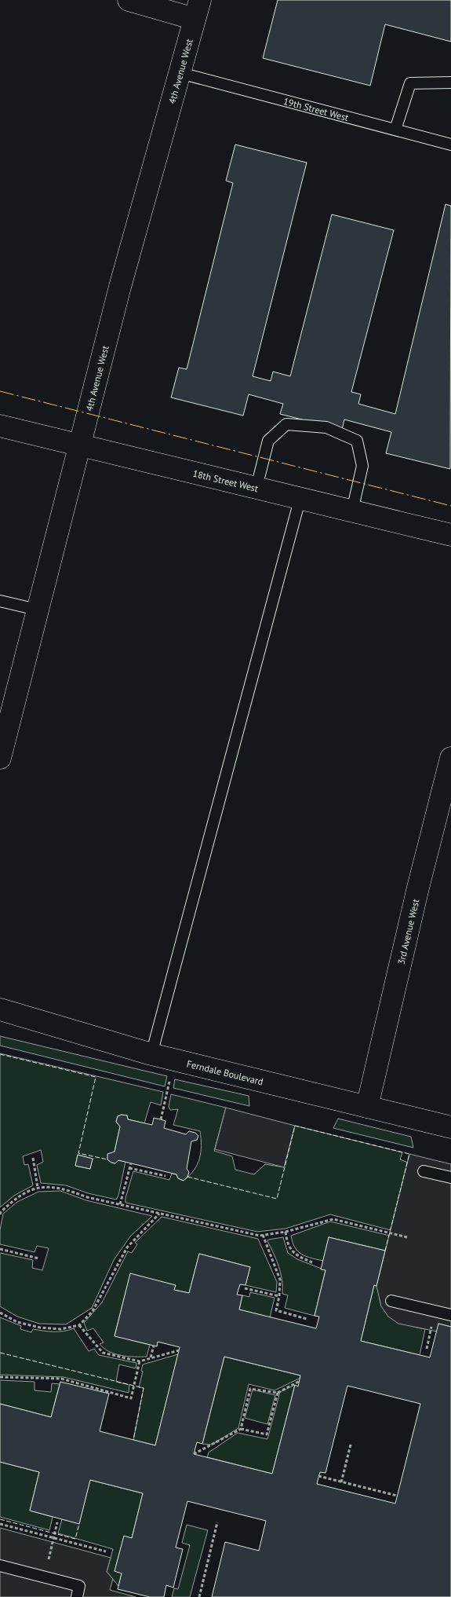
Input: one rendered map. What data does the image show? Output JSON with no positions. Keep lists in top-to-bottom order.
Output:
{
  "streets": {
    "street": [
      "4th Avenue West",
      "18th Street West",
      "3rd Avenue West",
      "Ferndale Boulevard"
    ],
    "lane": ["19th Street West"]
  },
  "crossings": [
    ["4th Avenue West", "19th Street West"],
    ["4th Avenue West", "18th Street West"],
    ["3rd Avenue West", "Ferndale Boulevard"]
  ]
}
